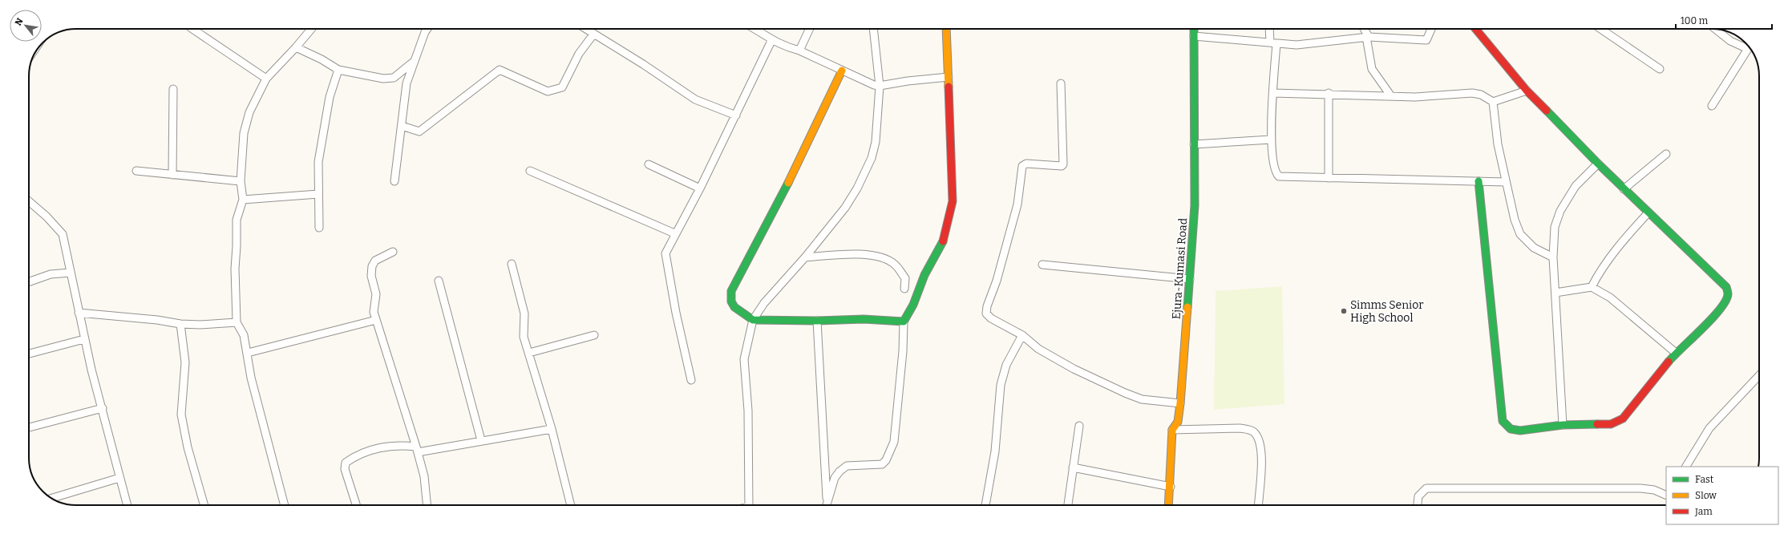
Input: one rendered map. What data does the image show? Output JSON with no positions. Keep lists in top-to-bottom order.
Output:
{
  "streets": {
    "street": ["Ejura-Kumasi Road"]
  },
  "places": ["Simms Senior High School"],
  "legend": ["Fast", "Slow", "Jam"],
  "scale_bar": "100 m",
  "north": "top left"
}
